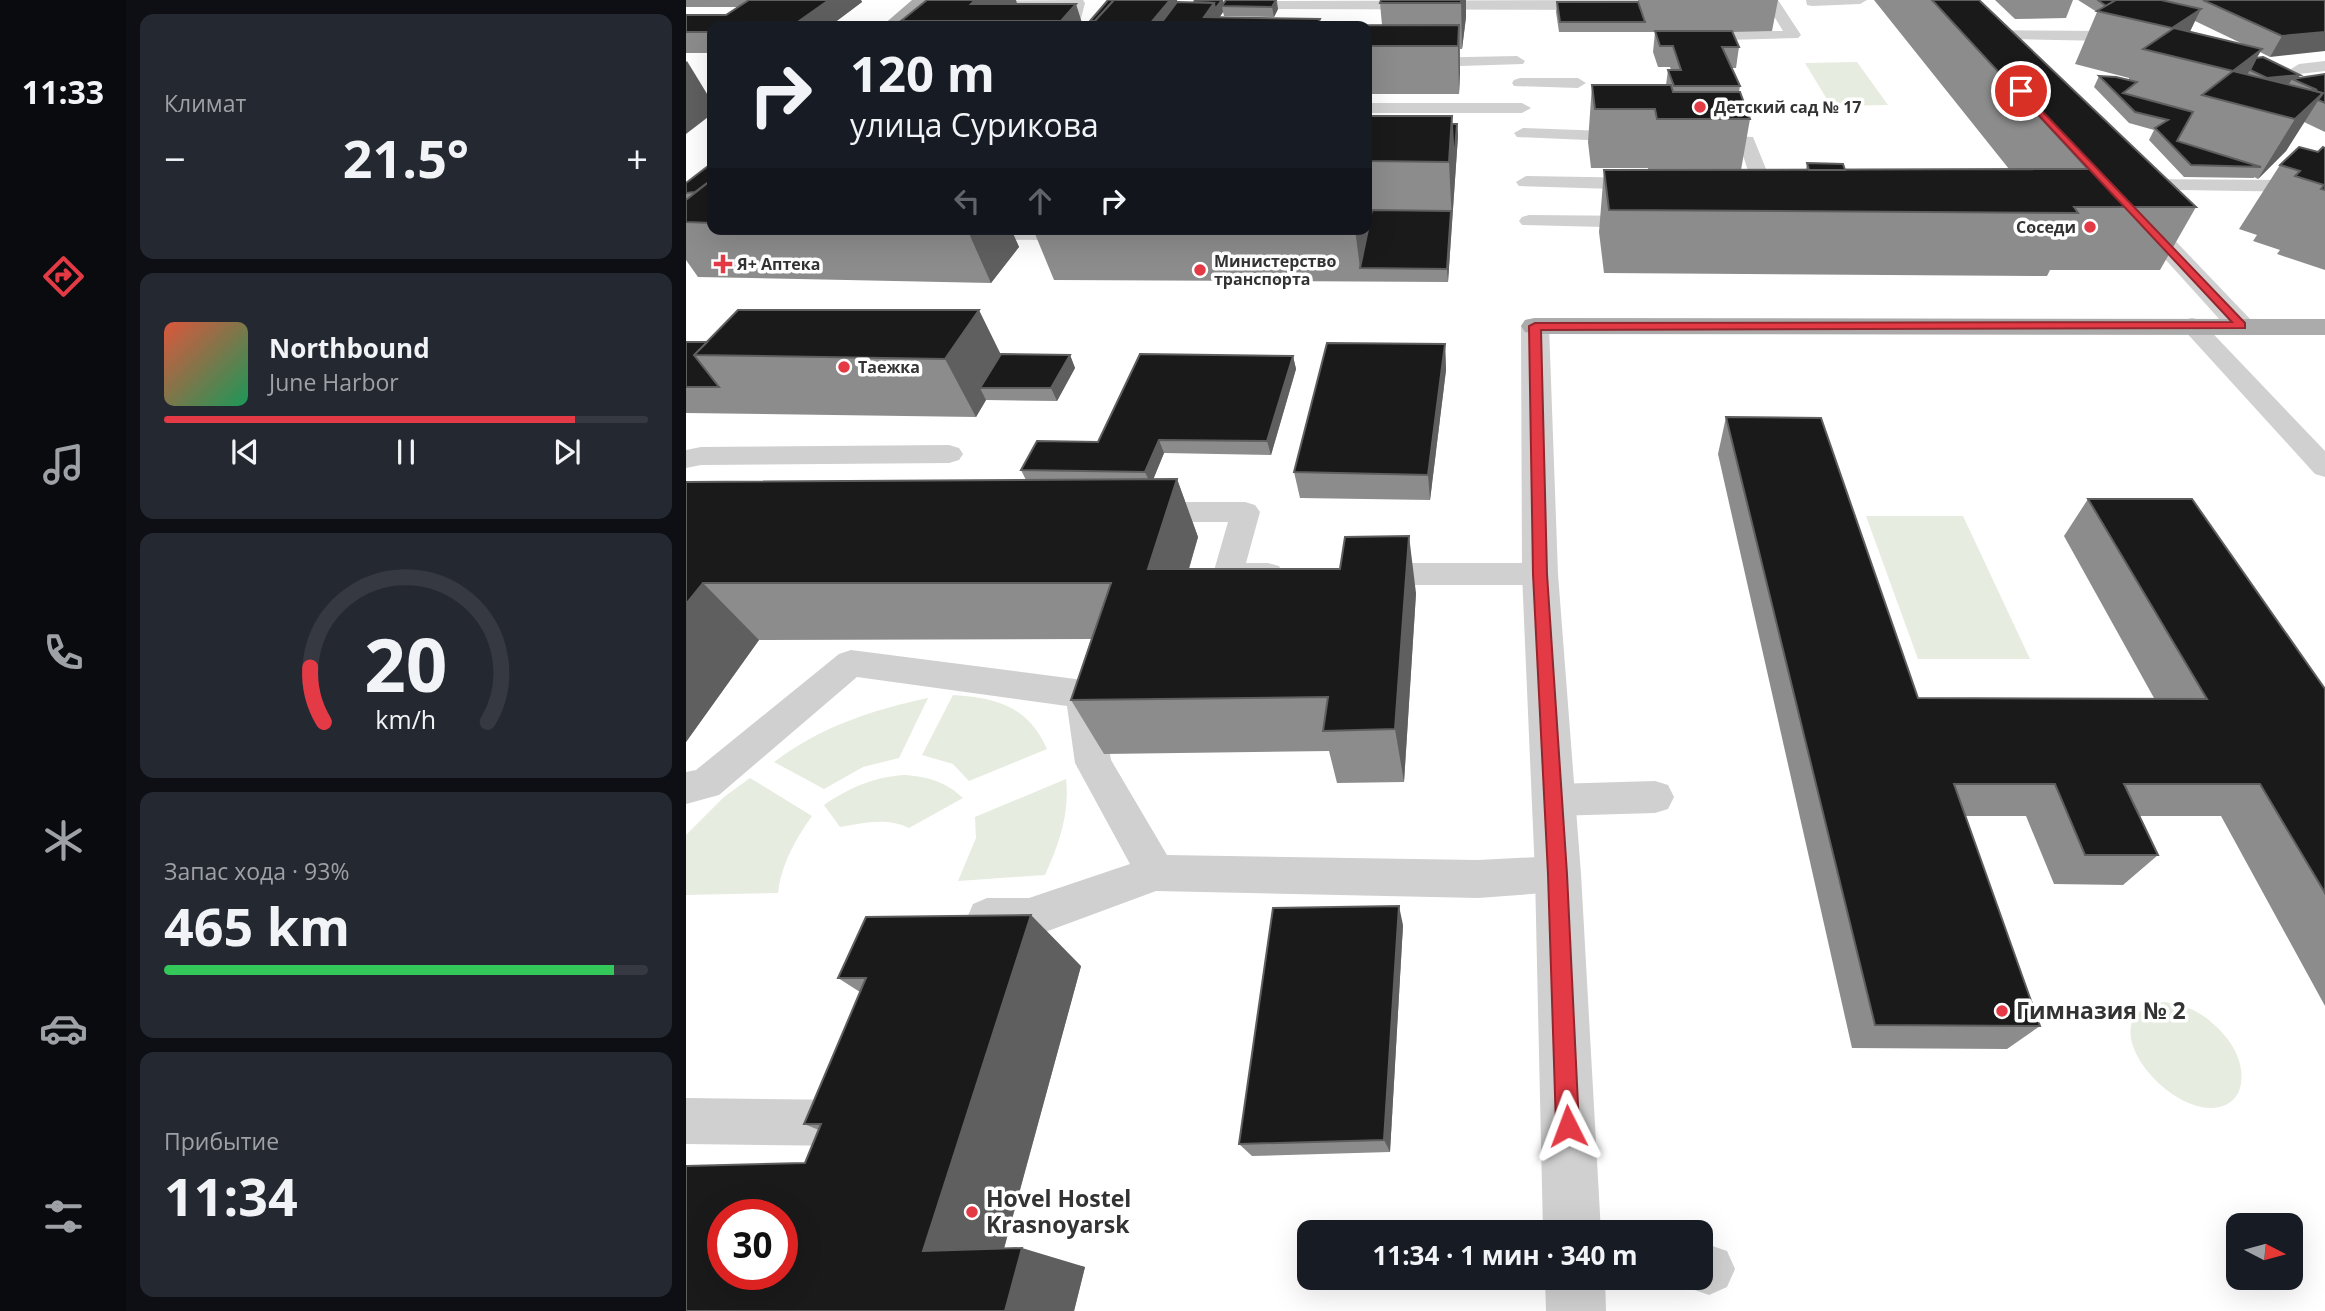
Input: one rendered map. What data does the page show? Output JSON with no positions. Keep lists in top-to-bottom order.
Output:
{
  "places": {
    "other": [
      "Детский сад № 17",
      "Соседи",
      "Министерство транспорта",
      "Таежка",
      "Гимназия № 2",
      "Hovel Hostel Krasnoyarsk"
    ],
    "health": ["Я+ Аптека"]
  },
  "north": "right",
  "page": {
    "tabs": "11:33",
    "tile": [
      "Климат",
      ["Запас хода · 93%", "465 km"],
      ["Прибытие", "11:34"]
    ],
    "turn": ["120 m", "улица Сурикова"],
    "heat": ["−", "21.5°", "+"],
    "song": ["Northbound", "June Harbor"],
    "limit": "30",
    "trip": "11:34 · 1 мин · 340 m",
    "gauge": ["20", "km/h"]
  }
}
